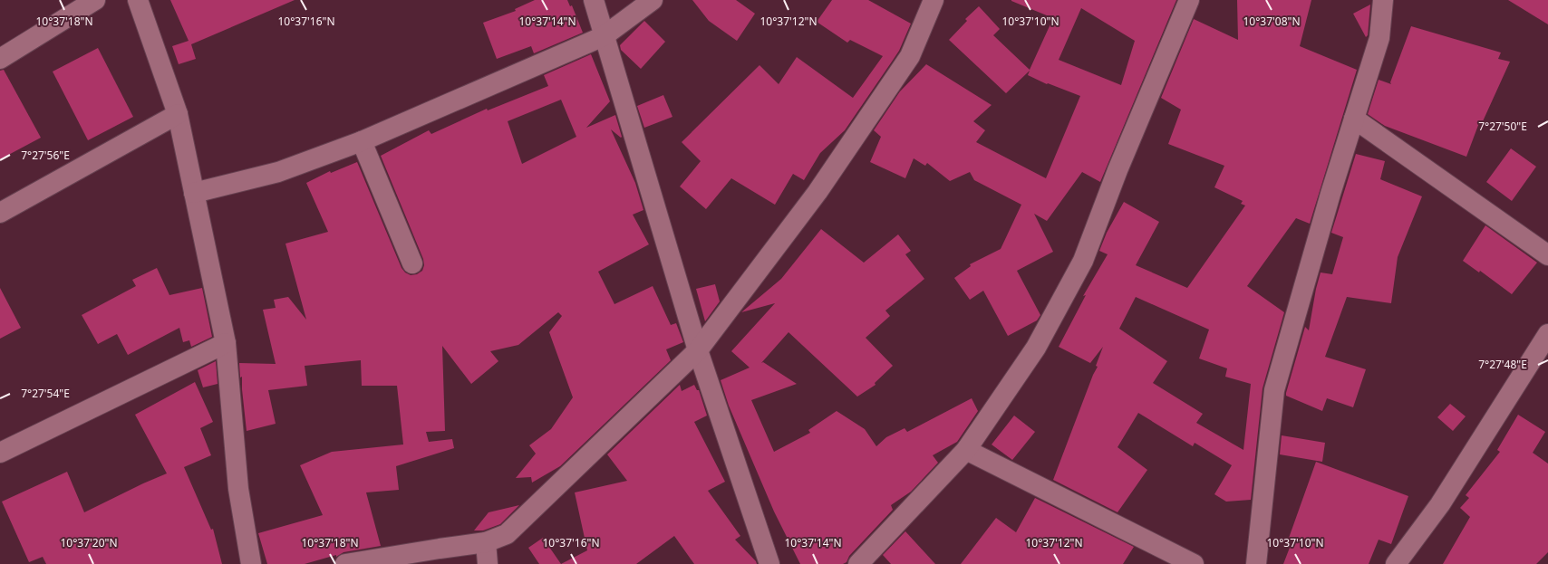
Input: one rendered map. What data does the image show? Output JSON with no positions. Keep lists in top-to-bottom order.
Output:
{
  "coordinates": [
    "10°37'18\"N",
    "10°37'16\"N",
    "10°37'14\"N",
    "10°37'12\"N",
    "10°37'10\"N",
    "10°37'08\"N",
    "7°27'50\"E",
    "7°27'56\"E",
    "7°27'48\"E",
    "7°27'54\"E",
    "10°37'20\"N"
  ]
}
